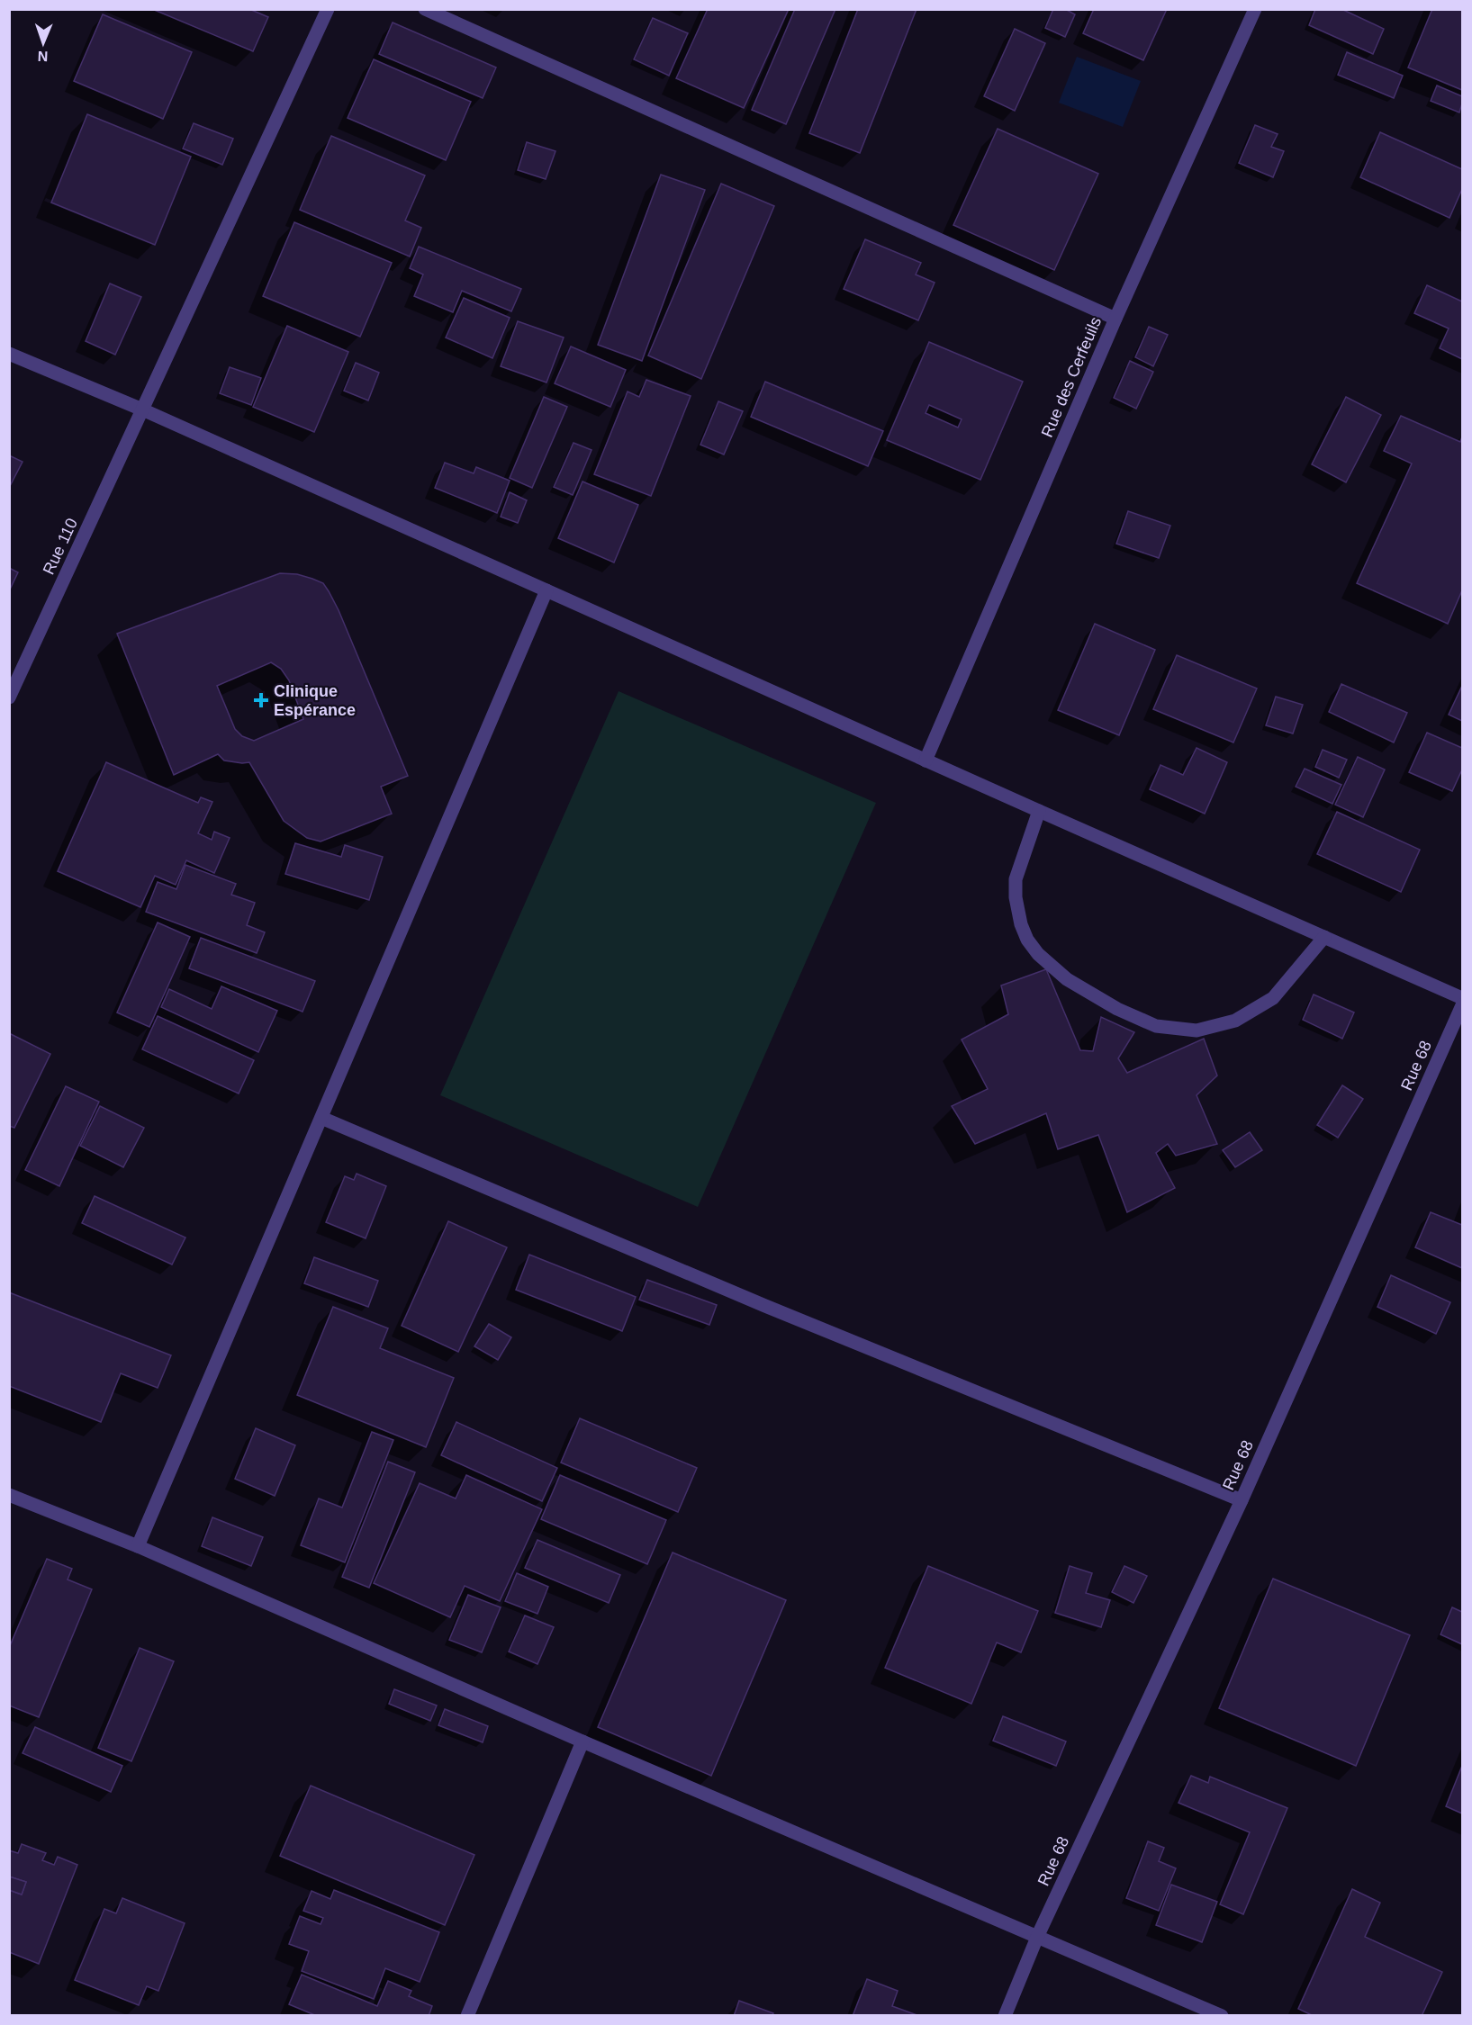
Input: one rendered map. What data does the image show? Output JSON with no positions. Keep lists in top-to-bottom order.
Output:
{
  "streets": {
    "street": ["Rue des Cerfeuils", "Rue 110", "Rue 68"]
  },
  "places": {
    "health": ["Clinique Espérance"]
  },
  "north": "bottom"
}
